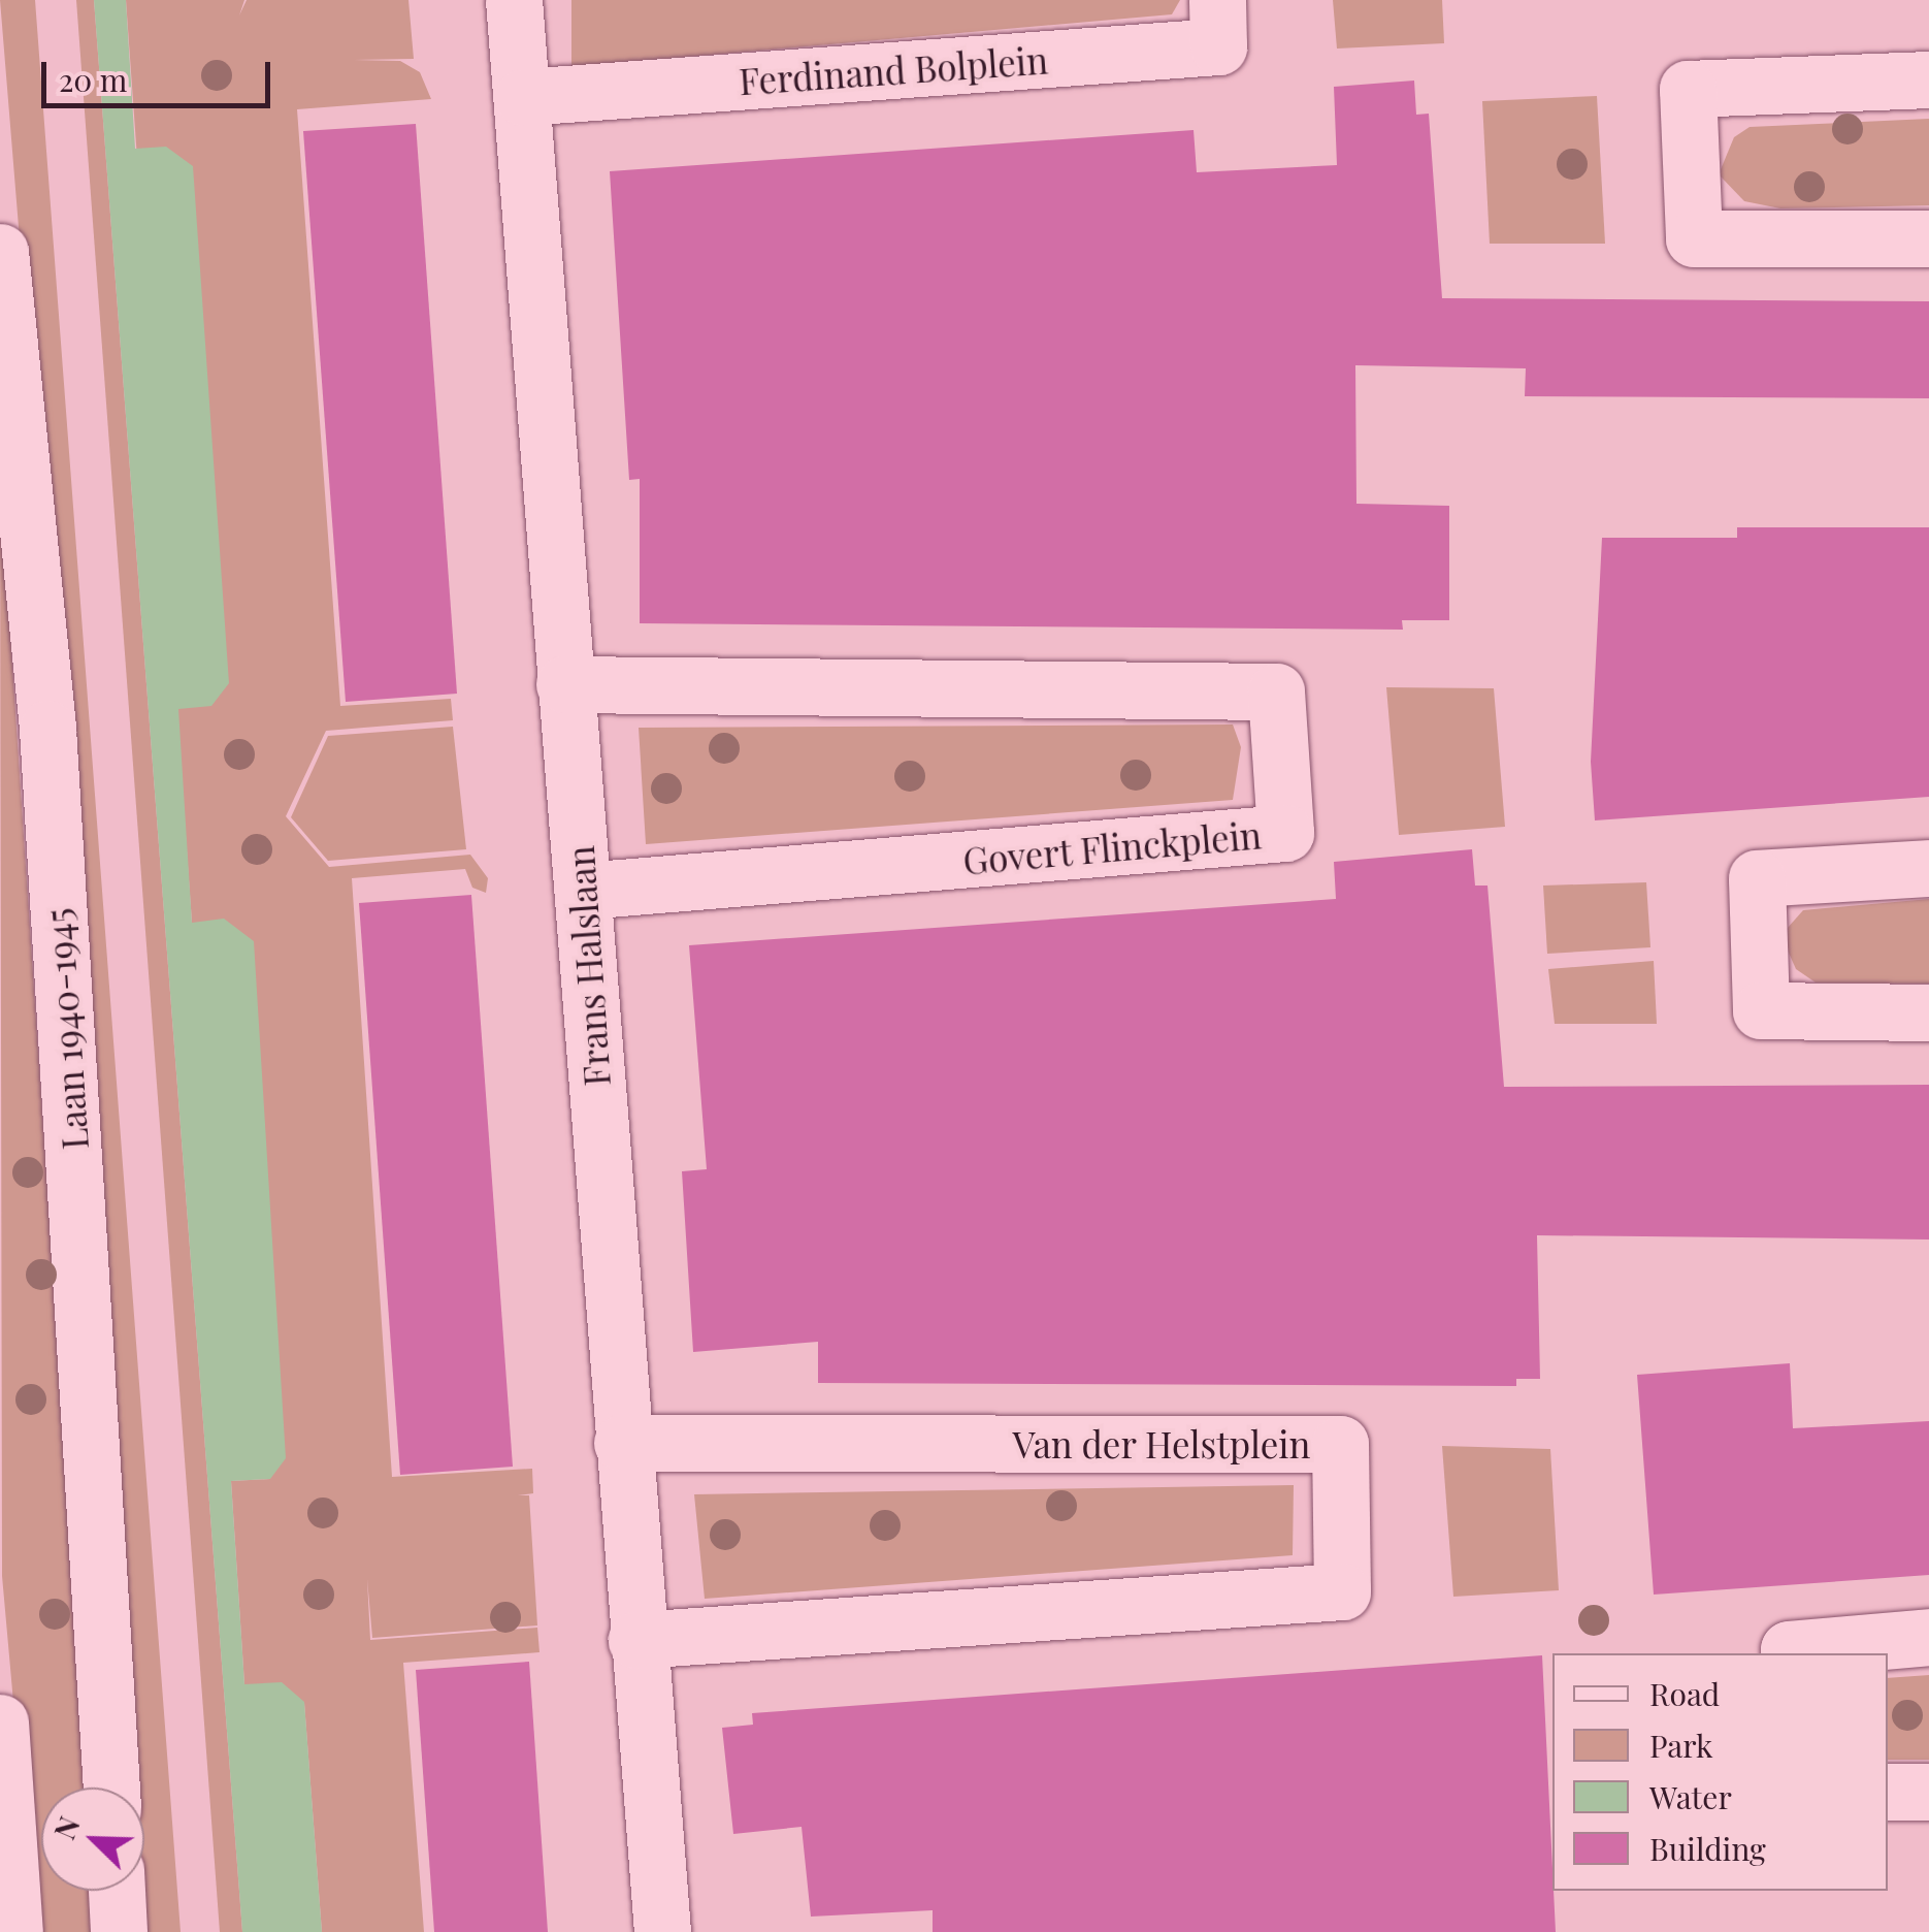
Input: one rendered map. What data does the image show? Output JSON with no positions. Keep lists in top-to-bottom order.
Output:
{
  "streets": {
    "street": [
      "Ferdinand Bolplein",
      "Govert Flinckplein",
      "Frans Halslaan",
      "Laan 1940-1945",
      "Van der Helstplein"
    ]
  },
  "crossings": [
    ["Ferdinand Bolplein", "Frans Halslaan"],
    ["Govert Flinckplein", "Frans Halslaan"],
    ["Frans Halslaan", "Van der Helstplein"]
  ],
  "legend": [
    "Road",
    "Park",
    "Water",
    "Building"
  ],
  "scale_bar": "20 m",
  "north": "top left"
}
